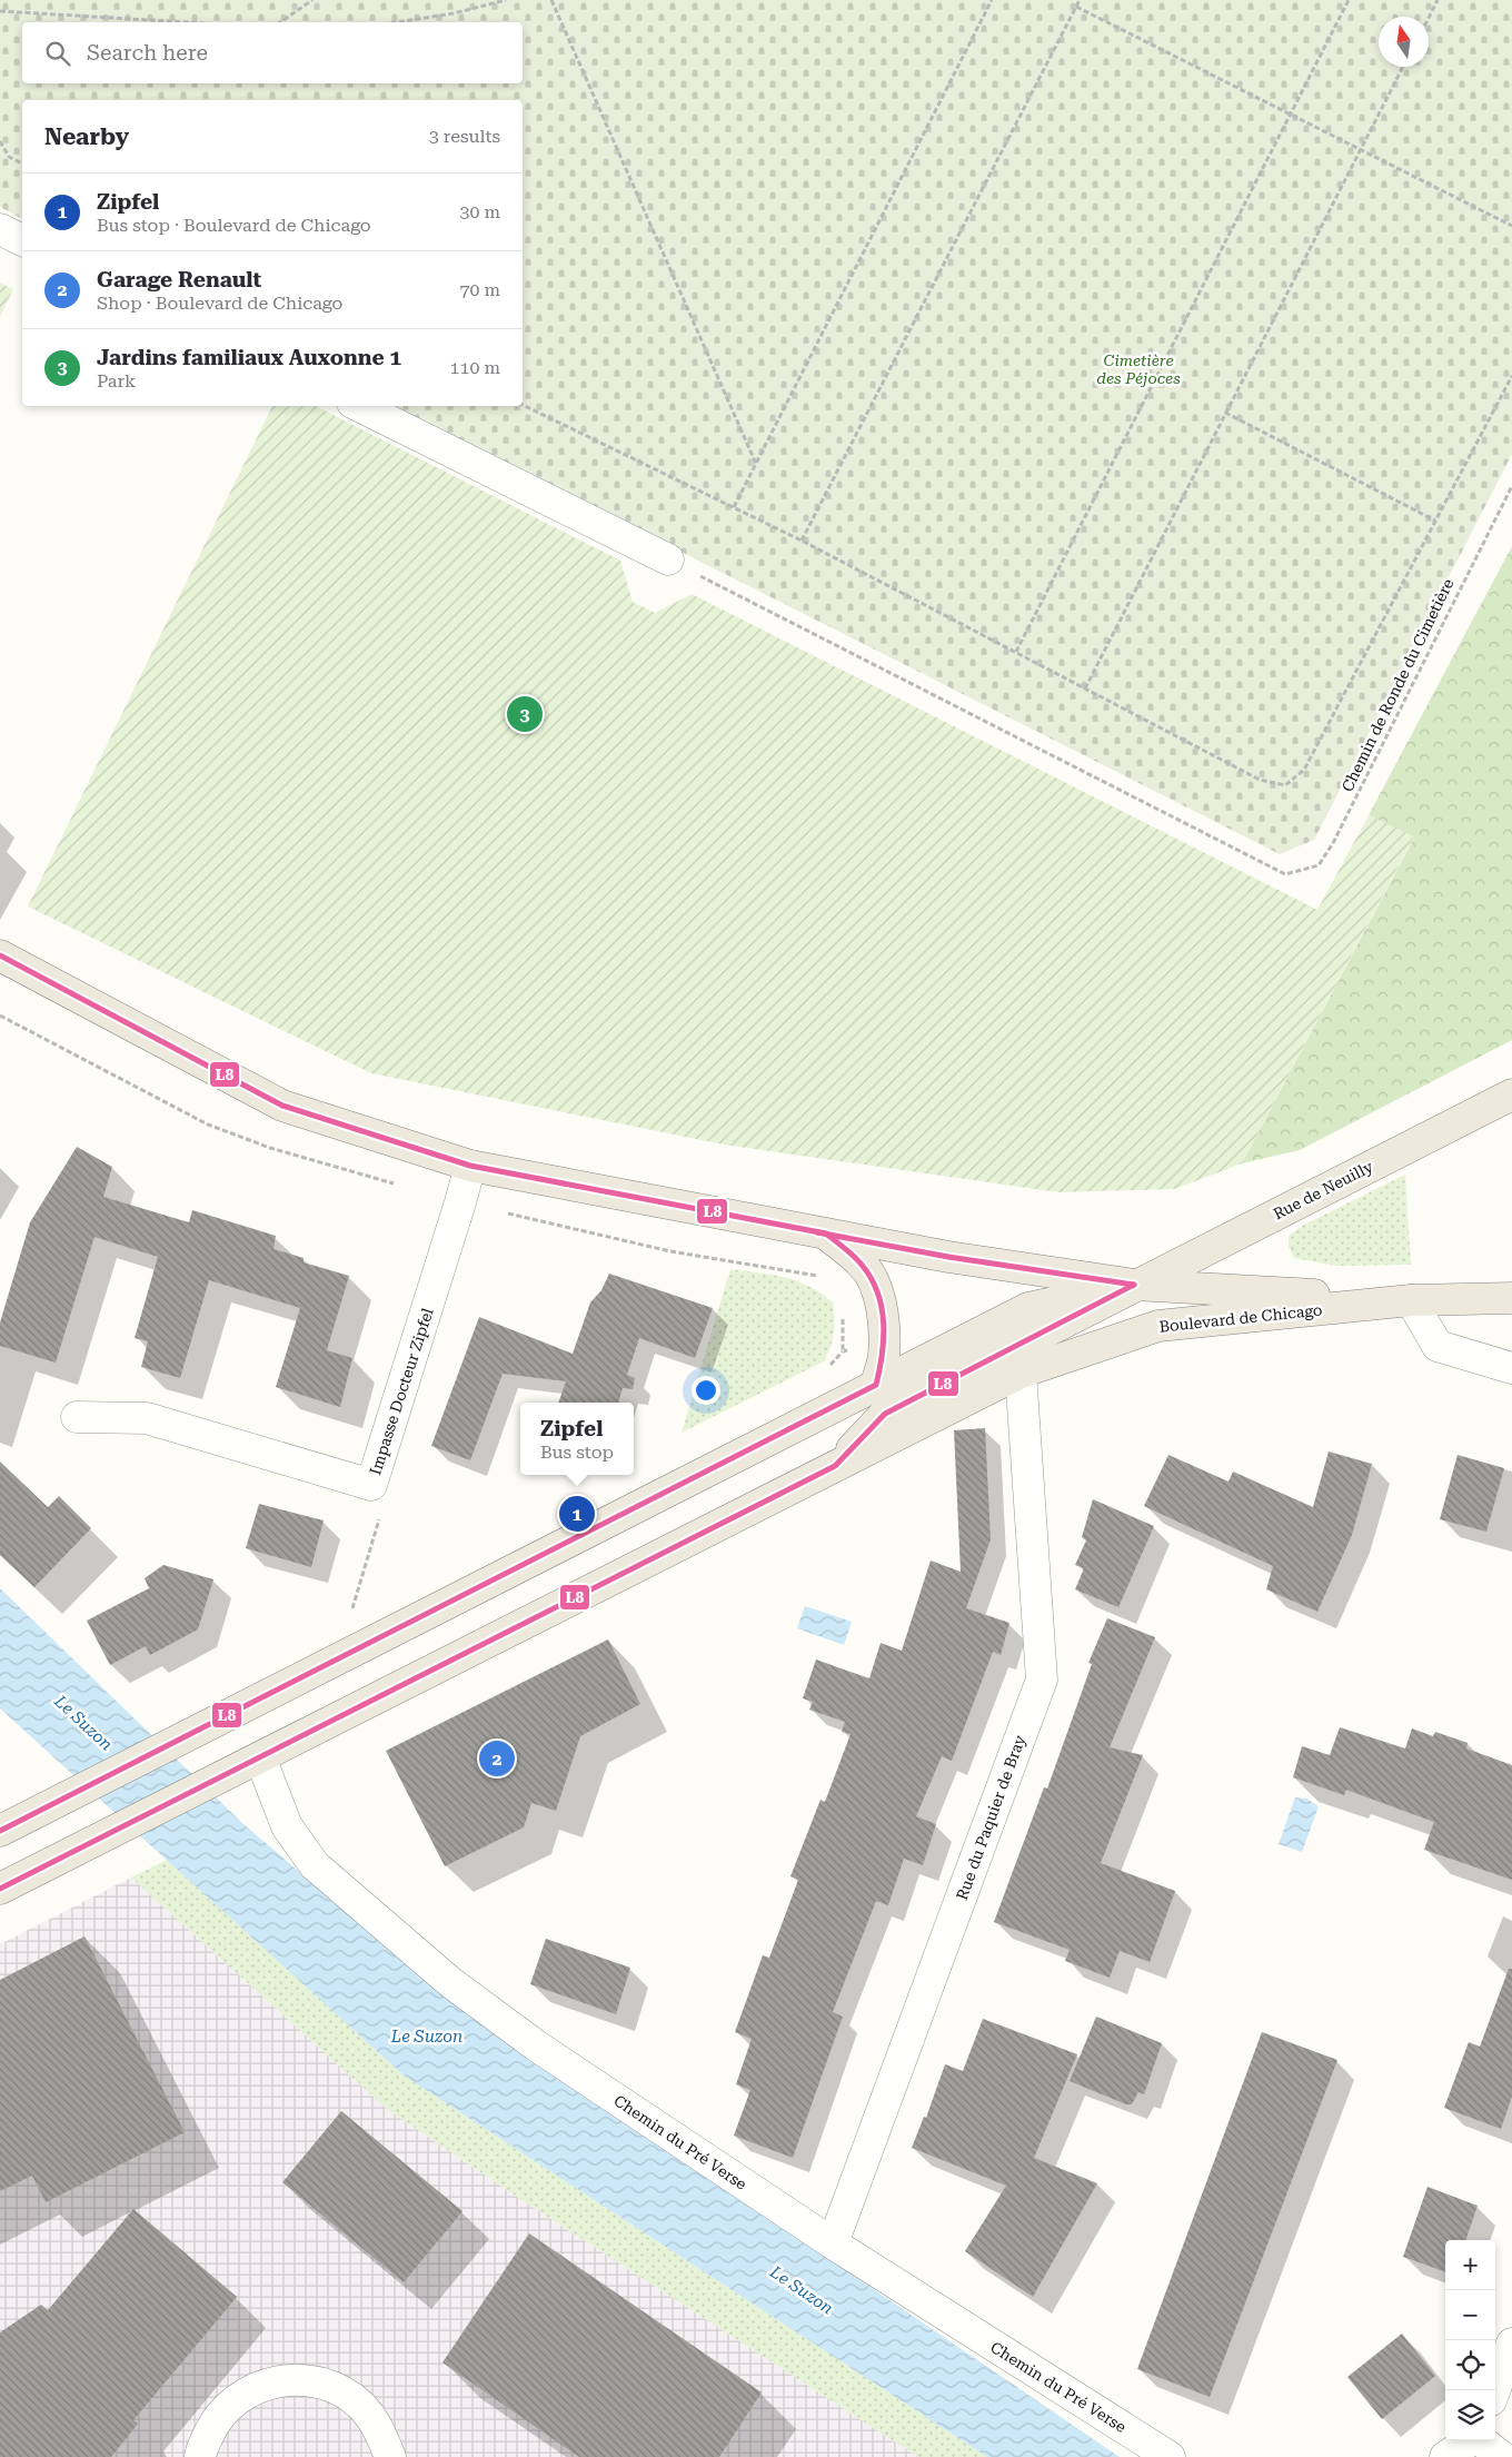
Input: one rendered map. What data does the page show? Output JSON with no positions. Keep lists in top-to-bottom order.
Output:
{
  "streets": {
    "main road": ["Rue de Neuilly", "Boulevard de Chicago"],
    "street": ["Impasse Docteur Zipfel", "Rue du Paquier de Bray", "Chemin du Pré Verse"],
    "path": ["Chemin de Ronde du Cimetière"]
  },
  "crossings": [
    ["Boulevard de Chicago", "Rue du Paquier de Bray"],
    ["Boulevard de Chicago", "Chemin du Pré Verse"],
    ["Rue du Paquier de Bray", "Chemin du Pré Verse"]
  ],
  "water": ["Le Suzon"],
  "parks": ["Cimetière des Péjoces"],
  "lines": ["transit line L8"],
  "north": "top",
  "page": {
    "search": "Search here",
    "heading": ["Nearby", "3 results"],
    "list": [
      {
        "mark": "1",
        "name": "Zipfel",
        "note": "Bus stop · Boulevard de Chicago",
        "value": "30 m"
      },
      {
        "mark": "2",
        "name": "Garage Renault",
        "note": "Shop · Boulevard de Chicago",
        "value": "70 m"
      },
      {
        "mark": "3",
        "name": "Jardins familiaux Auxonne 1",
        "note": "Park",
        "value": "110 m"
      }
    ],
    "pins": ["3", "1", "2"],
    "popup": ["Zipfel", "Bus stop"],
    "map_buttons": ["+", "−"]
  }
}
